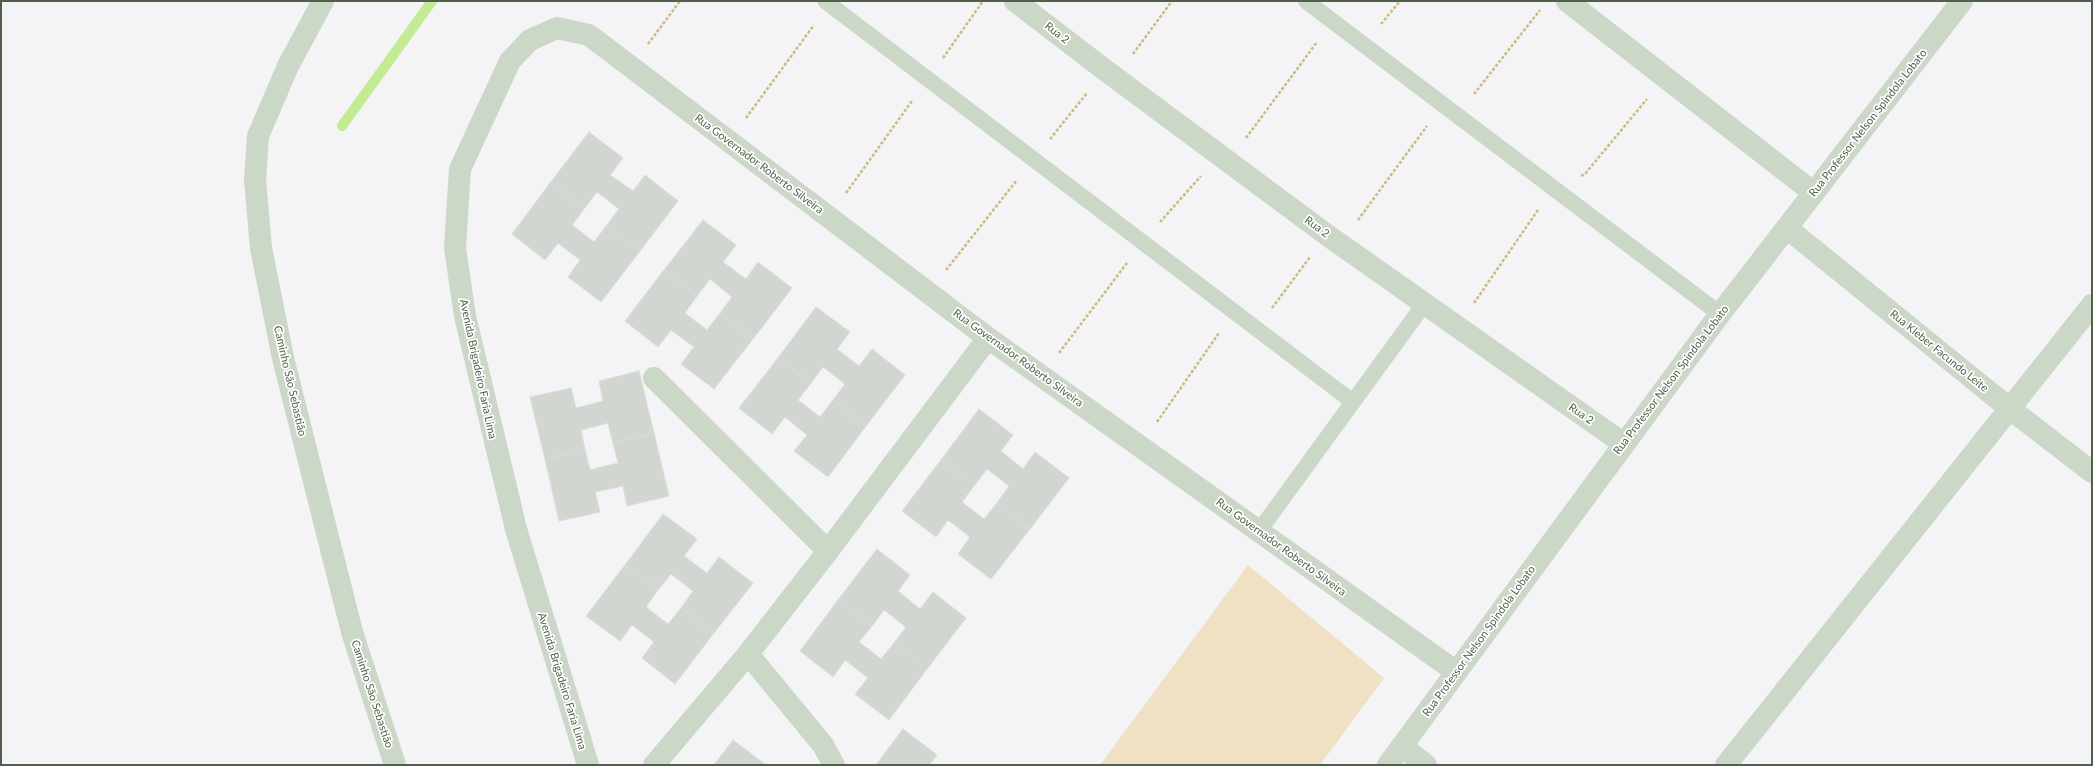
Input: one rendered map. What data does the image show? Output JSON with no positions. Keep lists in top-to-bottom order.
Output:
{
  "streets": {
    "street": [
      "Rua 2",
      "Rua Professor Nelson Spindola Lobato",
      "Rua Governador Roberto Silveira",
      "Rua Kleber Facundo Leite",
      "Avenida Brigadeiro Faria Lima",
      "Caminho São Sebastião"
    ]
  },
  "crossings": [
    ["Rua 2", "Rua Professor Nelson Spindola Lobato"],
    ["Rua Professor Nelson Spindola Lobato", "Rua Governador Roberto Silveira"],
    ["Rua Professor Nelson Spindola Lobato", "Rua Kleber Facundo Leite"],
    ["Rua Governador Roberto Silveira", "Avenida Brigadeiro Faria Lima"]
  ]
}
